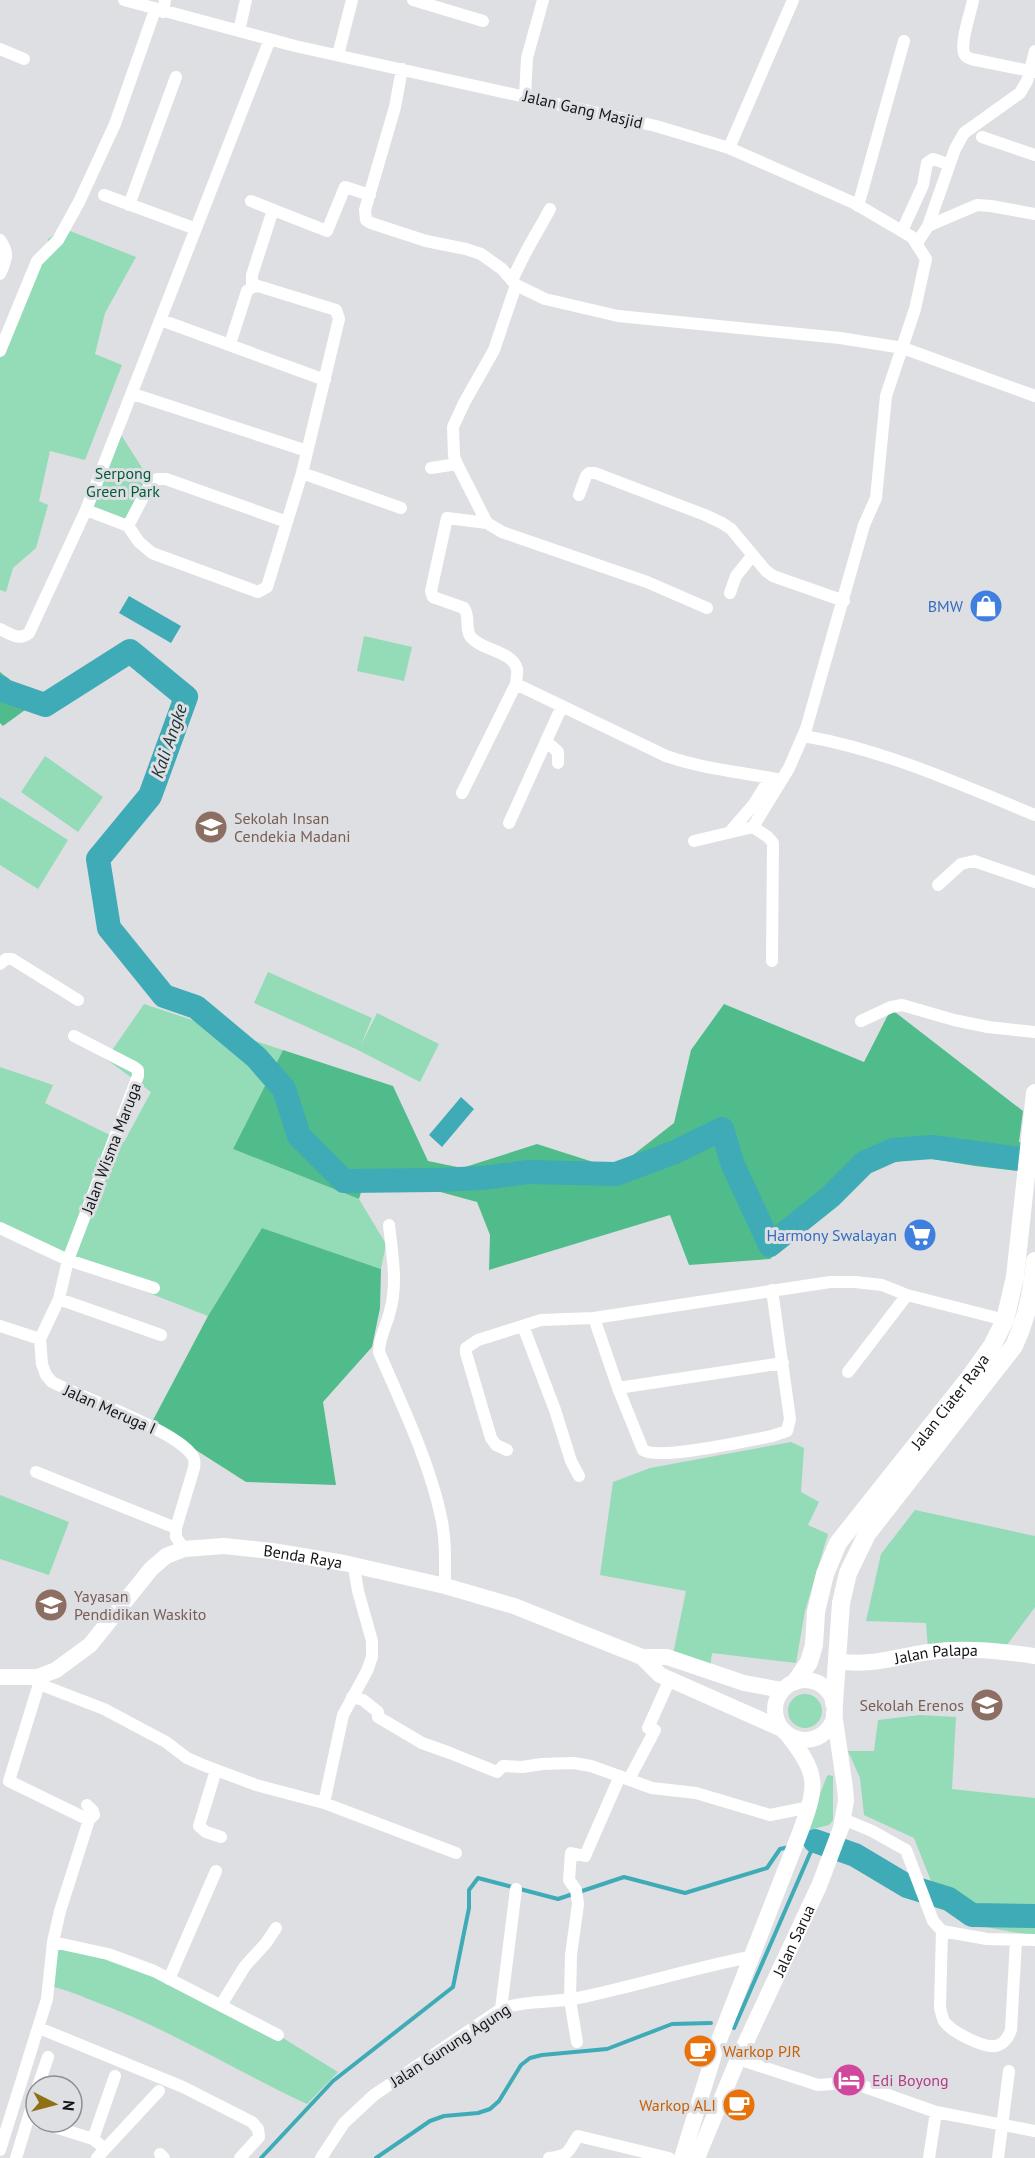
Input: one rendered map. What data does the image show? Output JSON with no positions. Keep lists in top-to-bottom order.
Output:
{
  "streets": {
    "main road": ["Jalan Ciater Raya"],
    "street": [
      "Jalan Gang Masjid",
      "Jalan Wisma Maruga",
      "Jalan Meruga I",
      "Benda Raya",
      "Jalan Palapa",
      "Jalan Sarua",
      "Jalan Gunung Agung"
    ]
  },
  "crossings": [
    ["Jalan Ciater Raya", "Benda Raya"],
    ["Jalan Ciater Raya", "Jalan Palapa"],
    ["Jalan Ciater Raya", "Jalan Sarua"],
    ["Benda Raya", "Jalan Sarua"],
    ["Jalan Sarua", "Jalan Gunung Agung"]
  ],
  "water": ["Kali Angke"],
  "parks": ["Serpong Green Park"],
  "places": {
    "shop": ["BMW"],
    "school or university": ["Sekolah Insan Cendekia Madani", "Yayasan Pendidikan Waskito", "Sekolah Erenos"],
    "supermarket": ["Harmony Swalayan"],
    "cafe": ["Warkop PJR", "Warkop ALI"],
    "hotel": ["Edi Boyong"]
  },
  "north": "right"
}
